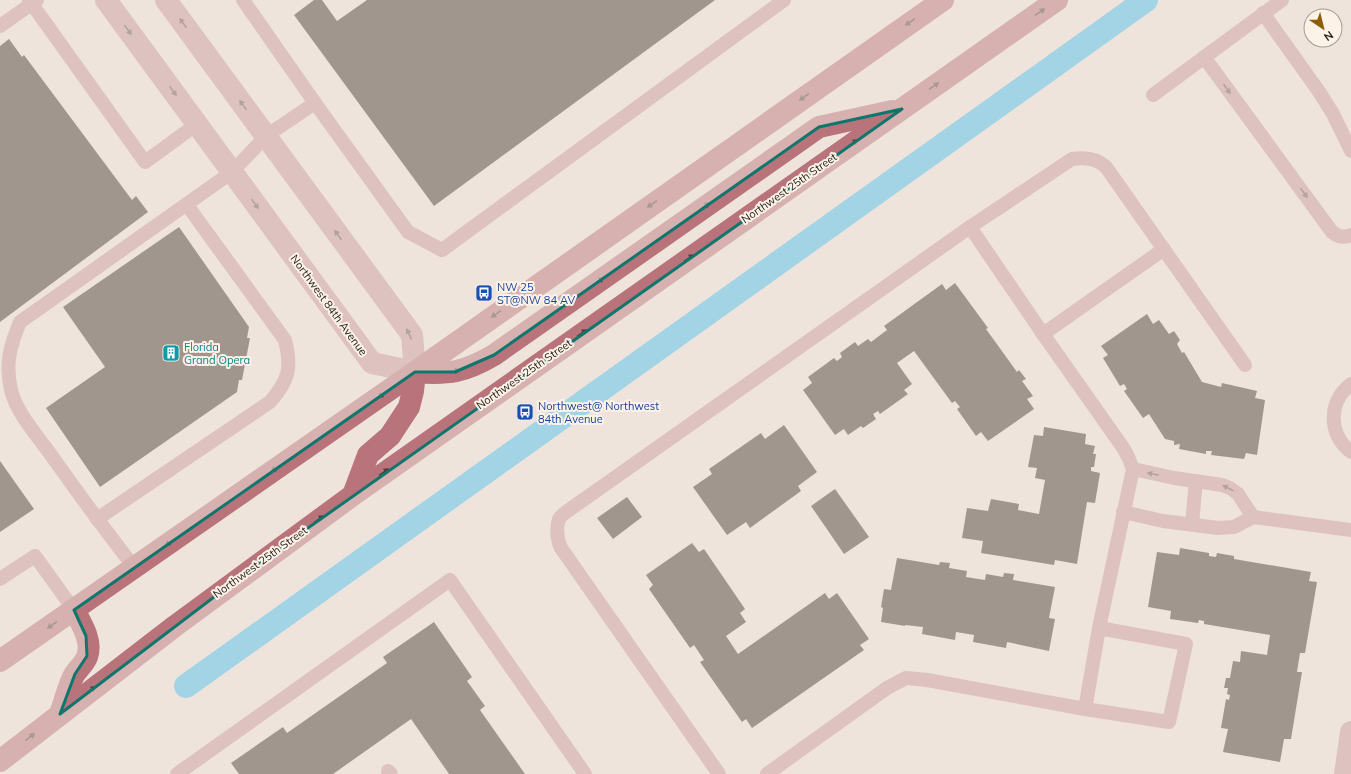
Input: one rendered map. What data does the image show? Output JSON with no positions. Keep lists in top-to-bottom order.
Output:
{
  "streets": {
    "main road": ["Northwest 25th Street"],
    "street": ["Northwest 84th Avenue"]
  },
  "places": {
    "bus stop": ["NW 25 ST@NW 84 AV", "Northwest@ Northwest 84th Avenue"],
    "building": ["Florida Grand Opera"]
  },
  "north": "bottom right"
}
